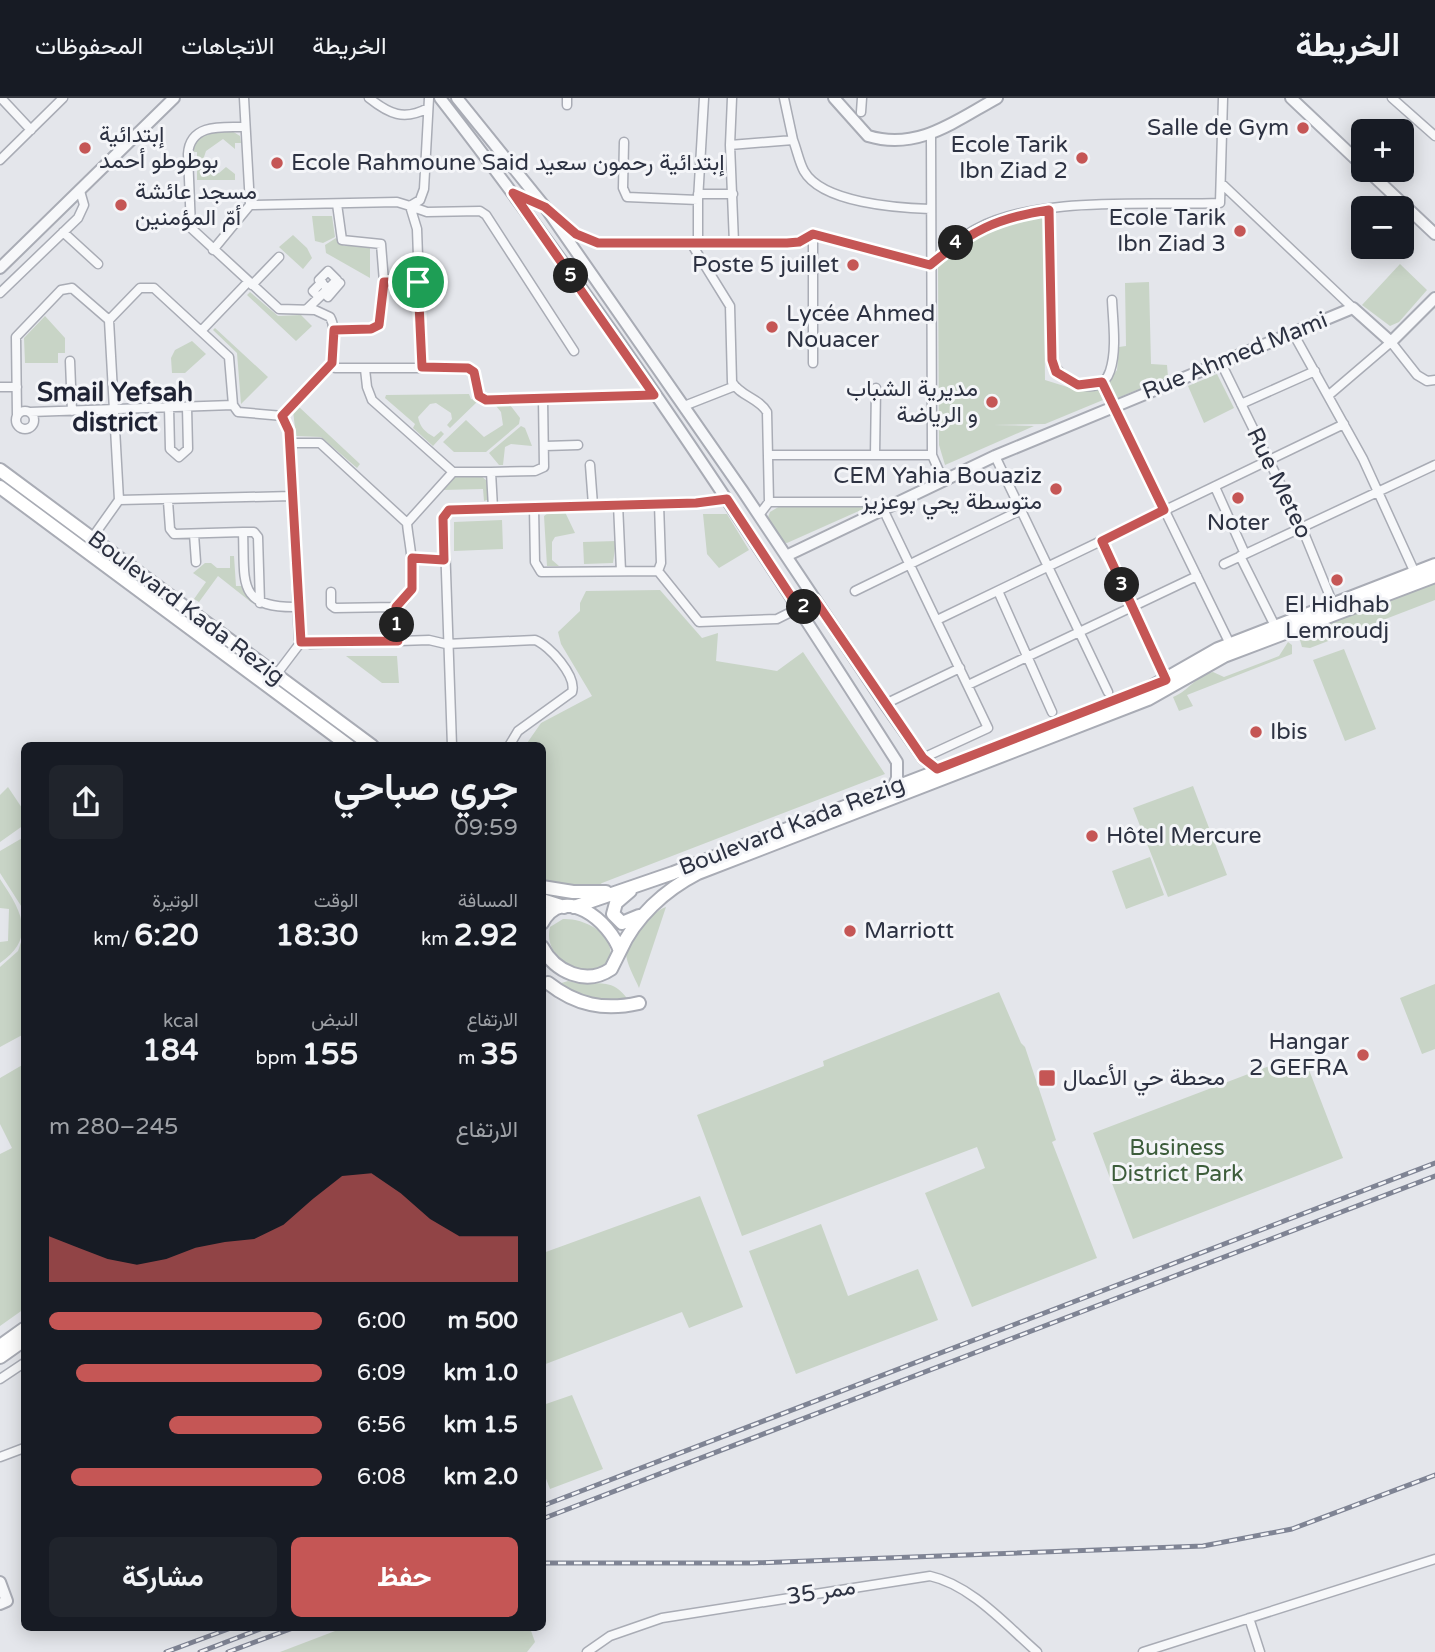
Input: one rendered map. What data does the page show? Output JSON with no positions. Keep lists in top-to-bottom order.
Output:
{
  "streets": {
    "main road": ["Boulevard Kada Rezig"],
    "street": ["Rue Ahmed Mami", "Rue Meteo", "ممر 35"]
  },
  "crossings": [
    ["Rue Ahmed Mami", "Rue Meteo"],
    ["Rue Meteo", "Boulevard Kada Rezig"]
  ],
  "districts": ["Smail Yefsah district"],
  "parks": ["Business District Park"],
  "places": {
    "other": [
      "Salle de Gym",
      "إبتدائية بوطوطو أحمد",
      "Ecole Tarik Ibn Ziad 2",
      "Ecole Rahmoune Said إبتدائية رحمون سعيد",
      "مسجد عائشة أمّ المؤمنين",
      "Ecole Tarik Ibn Ziad 3",
      "Poste 5 juillet",
      "Lycée Ahmed Nouacer",
      "مديرية الشباب و الرياضة",
      "CEM Yahia Bouaziz متوسطة يحي بوعزيز",
      "Noter",
      "El Hidhab Lemroudj",
      "Ibis",
      "Hôtel Mercure",
      "Marriott",
      "Hangar 2 GEFRA"
    ],
    "transit": ["محطة حي الأعمال"]
  },
  "page": {
    "header": "الخريطة",
    "nav": ["الخريطة", "الاتجاهات", "المحفوظات"],
    "map_buttons": ["+", "−"],
    "pins": [
      "4",
      "5",
      "3",
      "2",
      "1"
    ],
    "heading": ["جري صباحي", "09:59"],
    "stats": [
      ["المسافة", "2.92 km"],
      ["الوقت", "18:30"],
      ["الوتيرة", "6:20 /km"],
      ["الارتفاع", "35 m"],
      ["النبض", "155 bpm"],
      ["kcal", "184"]
    ],
    "chart": ["الارتفاع", "245–280 m"],
    "list": [
      {
        "name": "500 m",
        "note": "6:00"
      },
      {
        "name": "1.0 km",
        "note": "6:09"
      },
      {
        "name": "1.5 km",
        "note": "6:56"
      },
      {
        "name": "2.0 km",
        "note": "6:08"
      }
    ],
    "buttons": ["حفظ", "مشاركة"]
  }
}
